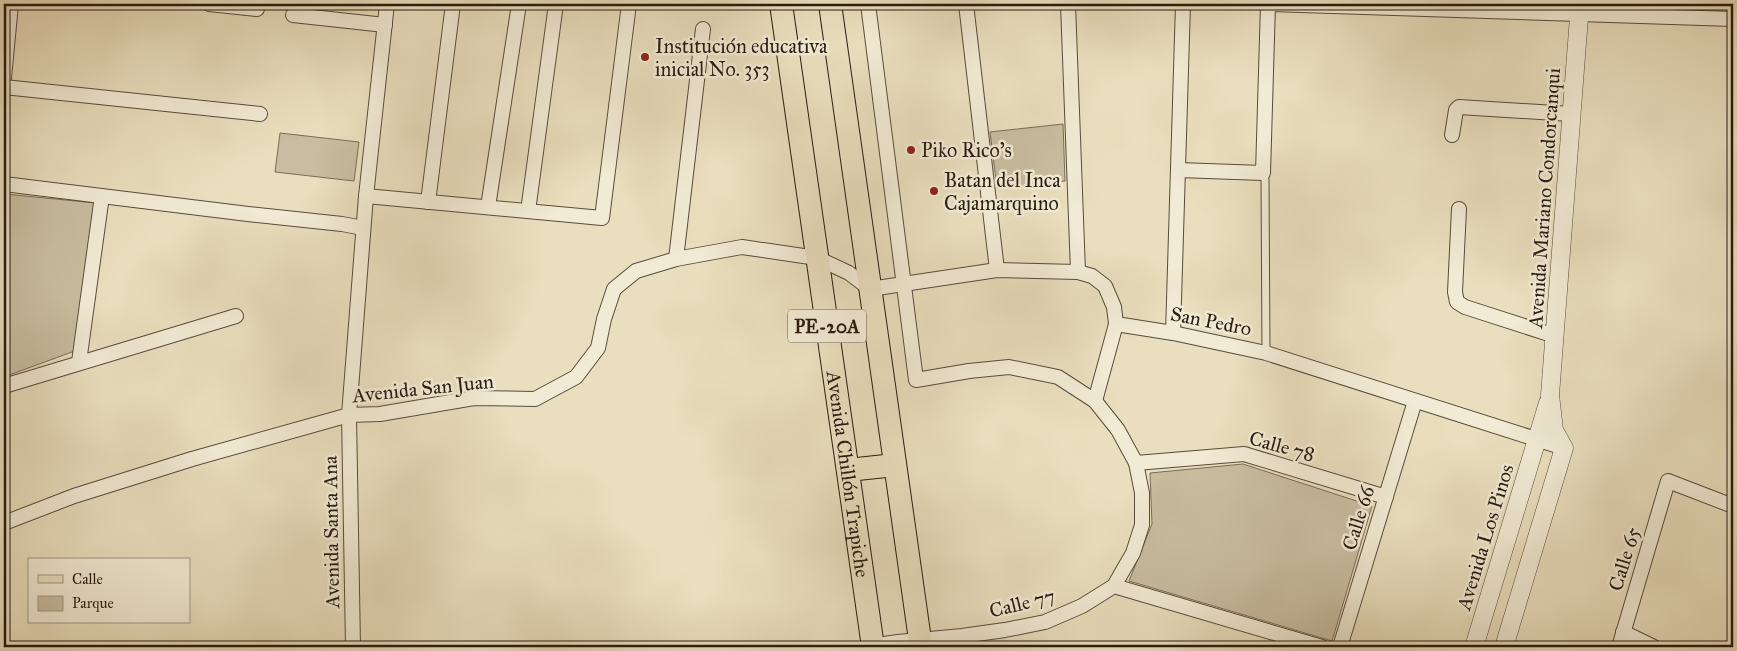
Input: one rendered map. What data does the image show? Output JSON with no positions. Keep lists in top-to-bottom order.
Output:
{
  "streets": {
    "main road": ["PE-20A", "Avenida Chillón Trapiche"],
    "street": [
      "Avenida Mariano Condorcanqui",
      "San Pedro",
      "Avenida San Juan",
      "Calle 78",
      "Calle 66",
      "Avenida Santa Ana",
      "Avenida Los Pinos",
      "Calle 65",
      "Calle 77"
    ]
  },
  "crossings": [
    ["Avenida Mariano Condorcanqui", "San Pedro"],
    ["Avenida Mariano Condorcanqui", "Avenida Los Pinos"],
    ["San Pedro", "Calle 66"],
    ["San Pedro", "Avenida Los Pinos"],
    ["PE-20A", "Avenida San Juan"],
    ["PE-20A", "Calle 77"],
    ["Avenida San Juan", "Avenida Chillón Trapiche"],
    ["Avenida San Juan", "Avenida Santa Ana"],
    ["Calle 78", "Calle 66"],
    ["Calle 78", "Calle 77"],
    ["Avenida Chillón Trapiche", "Calle 77"]
  ],
  "places": ["Institución educativa inicial No. 353", "Piko Rico's", "Batan del Inca Cajamarquino"],
  "legend": ["Calle", "Parque"]
}
